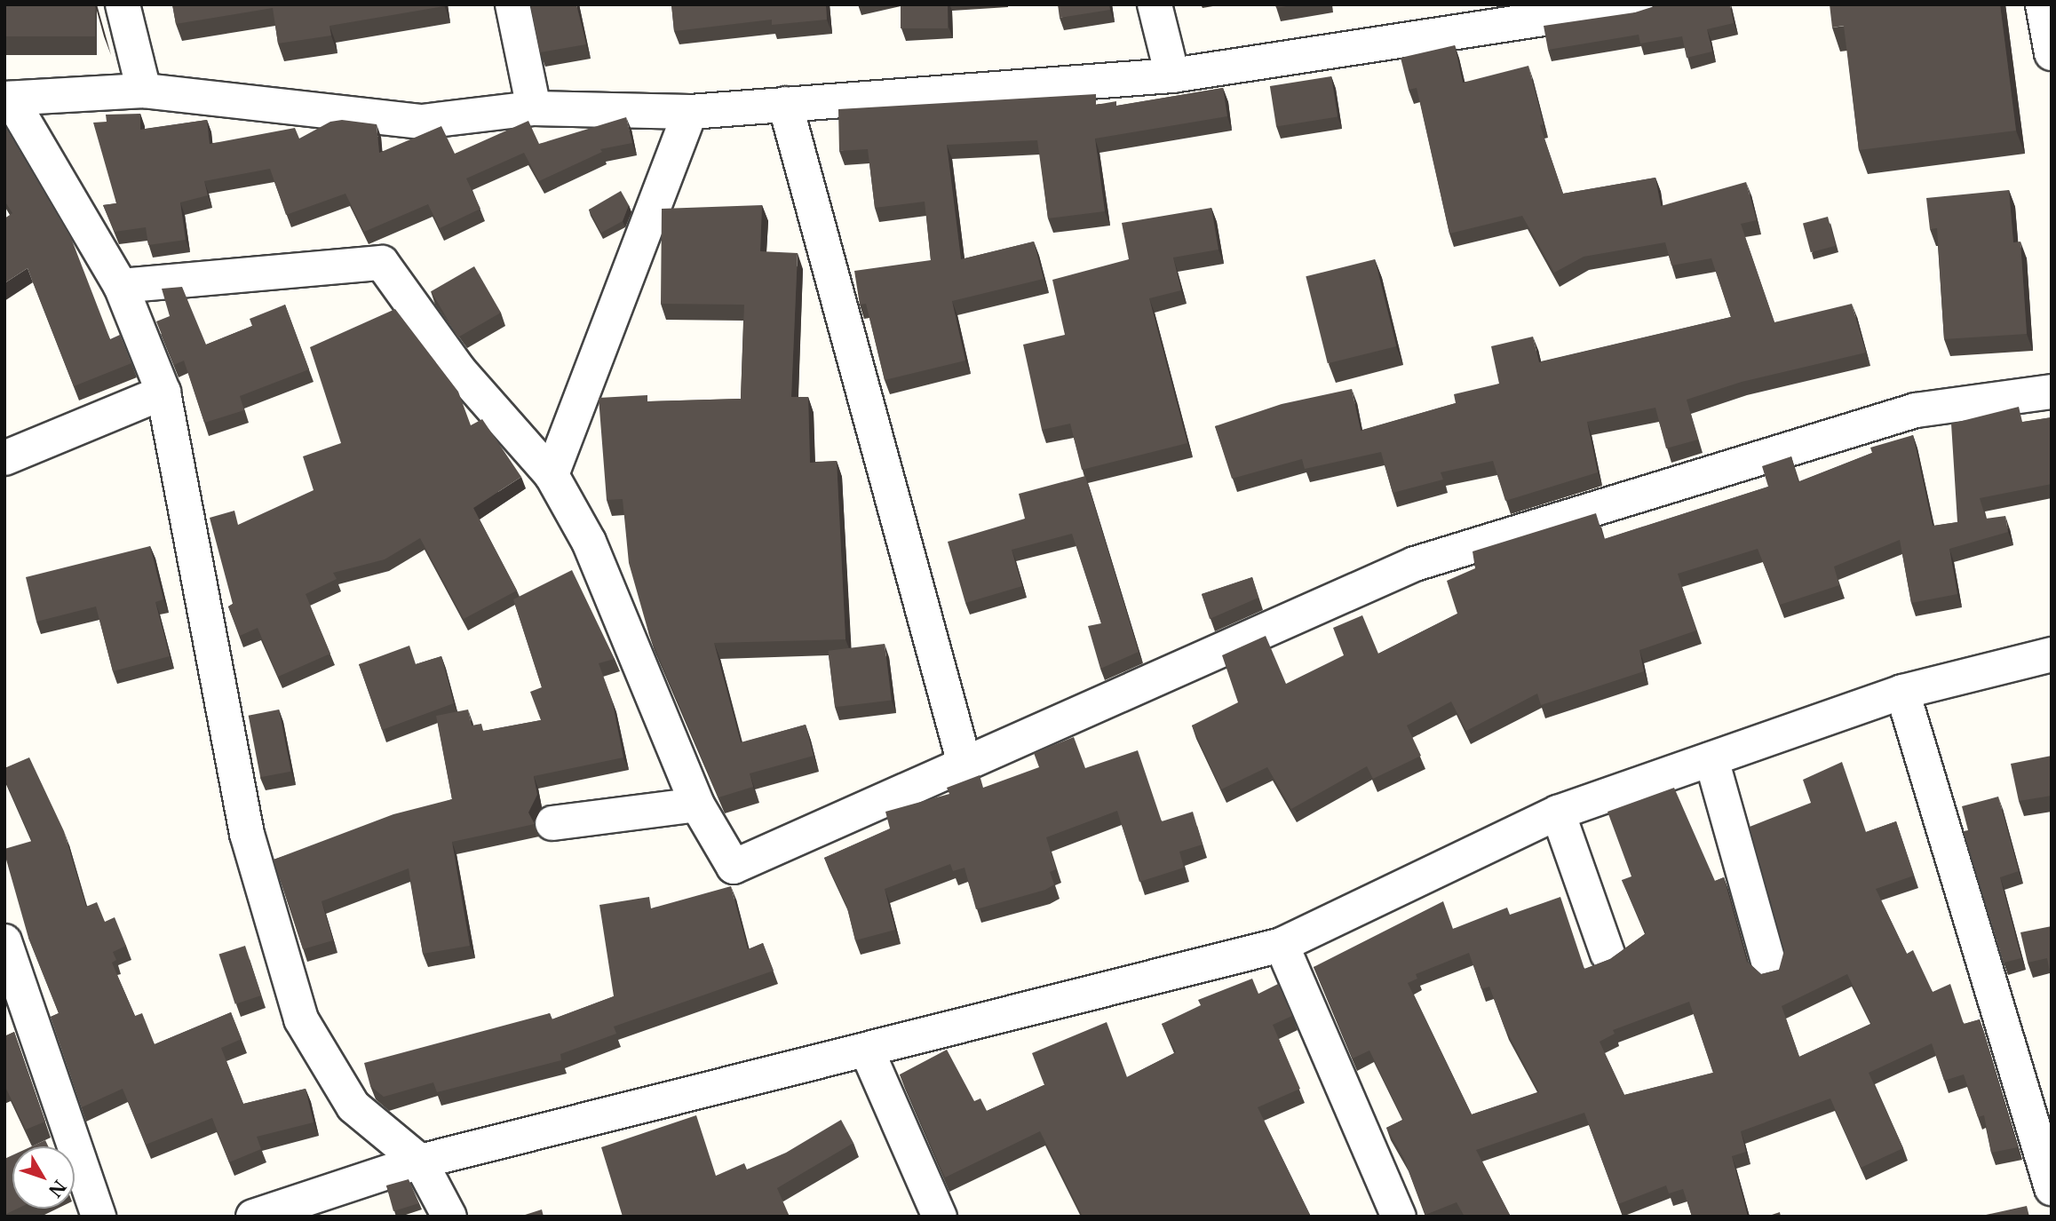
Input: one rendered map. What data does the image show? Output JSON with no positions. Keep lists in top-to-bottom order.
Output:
{
  "north": "bottom right"
}
